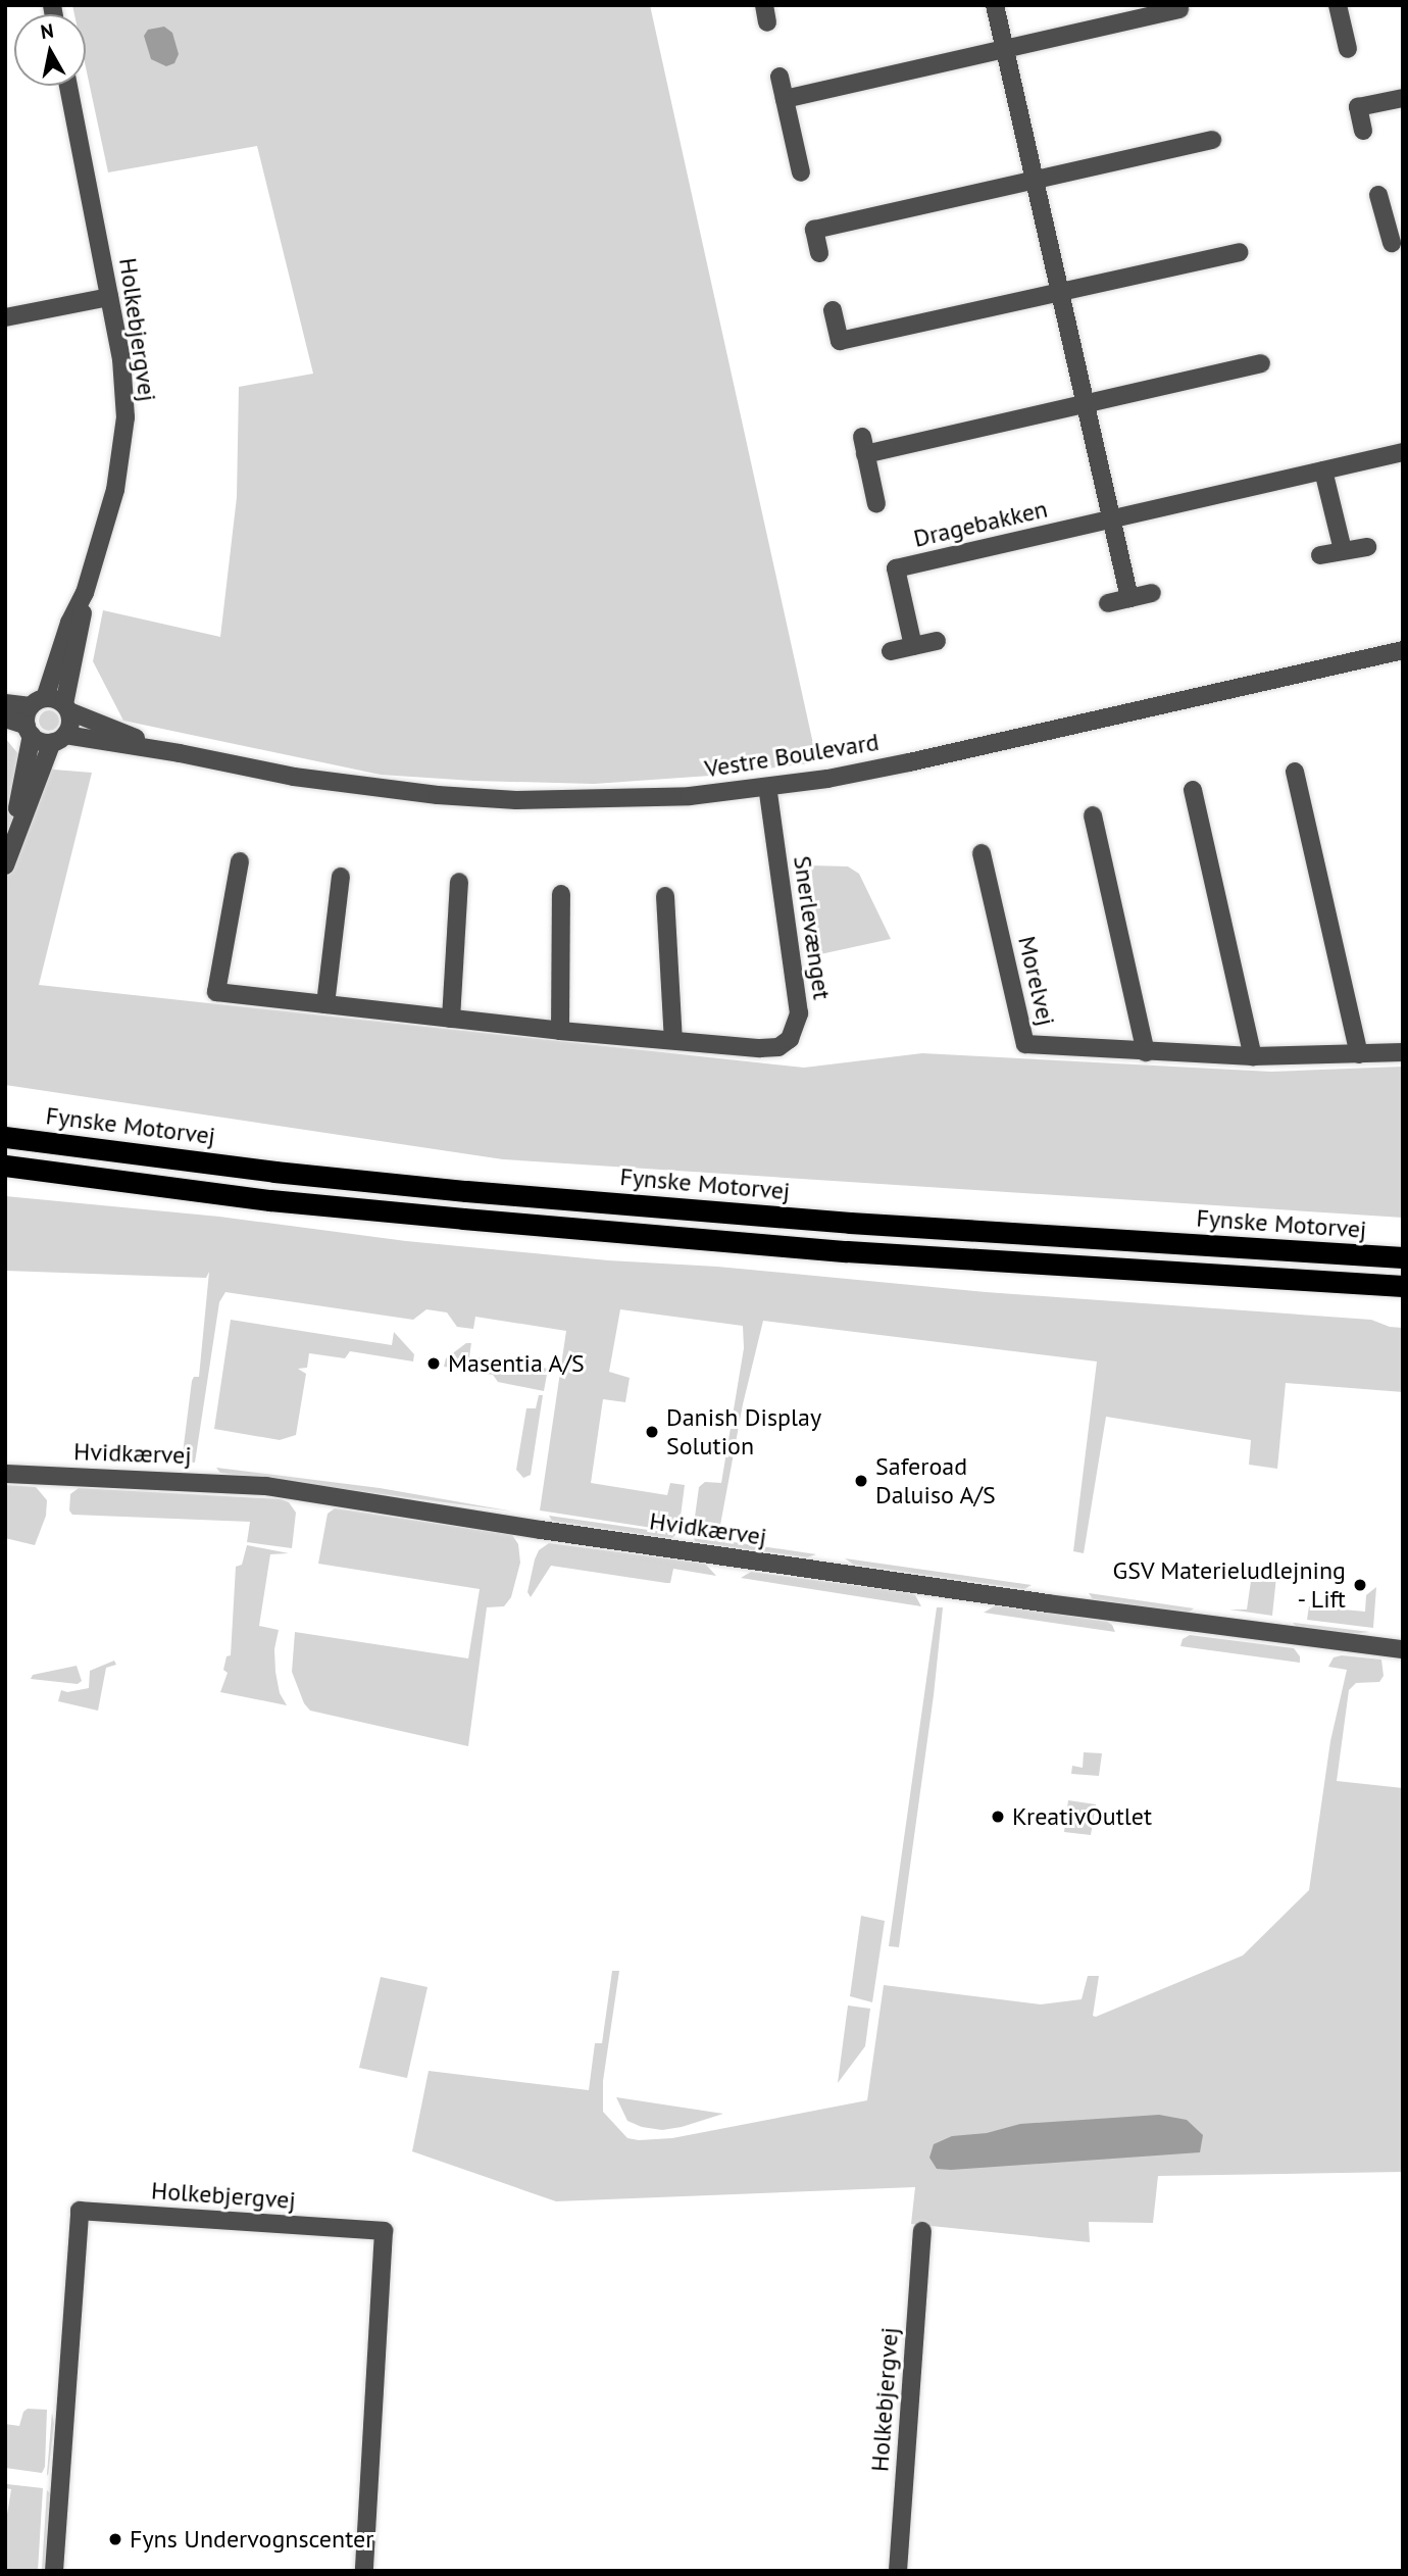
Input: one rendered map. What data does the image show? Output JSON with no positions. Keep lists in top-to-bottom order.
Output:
{
  "streets": {
    "highway": ["Fynske Motorvej"],
    "street": [
      "Holkebjergvej",
      "Dragebakken",
      "Vestre Boulevard",
      "Snerlevænget",
      "Morelvej",
      "Hvidkærvej"
    ]
  },
  "crossings": [
    ["Holkebjergvej", "Vestre Boulevard"],
    ["Vestre Boulevard", "Snerlevænget"]
  ],
  "places": [
    "Masentia A/S",
    "Danish Display Solution",
    "Saferoad Daluiso A/S",
    "GSV Materieludlejning - Lift",
    "KreativOutlet",
    "Fyns Undervognscenter"
  ],
  "north": "top"
}
